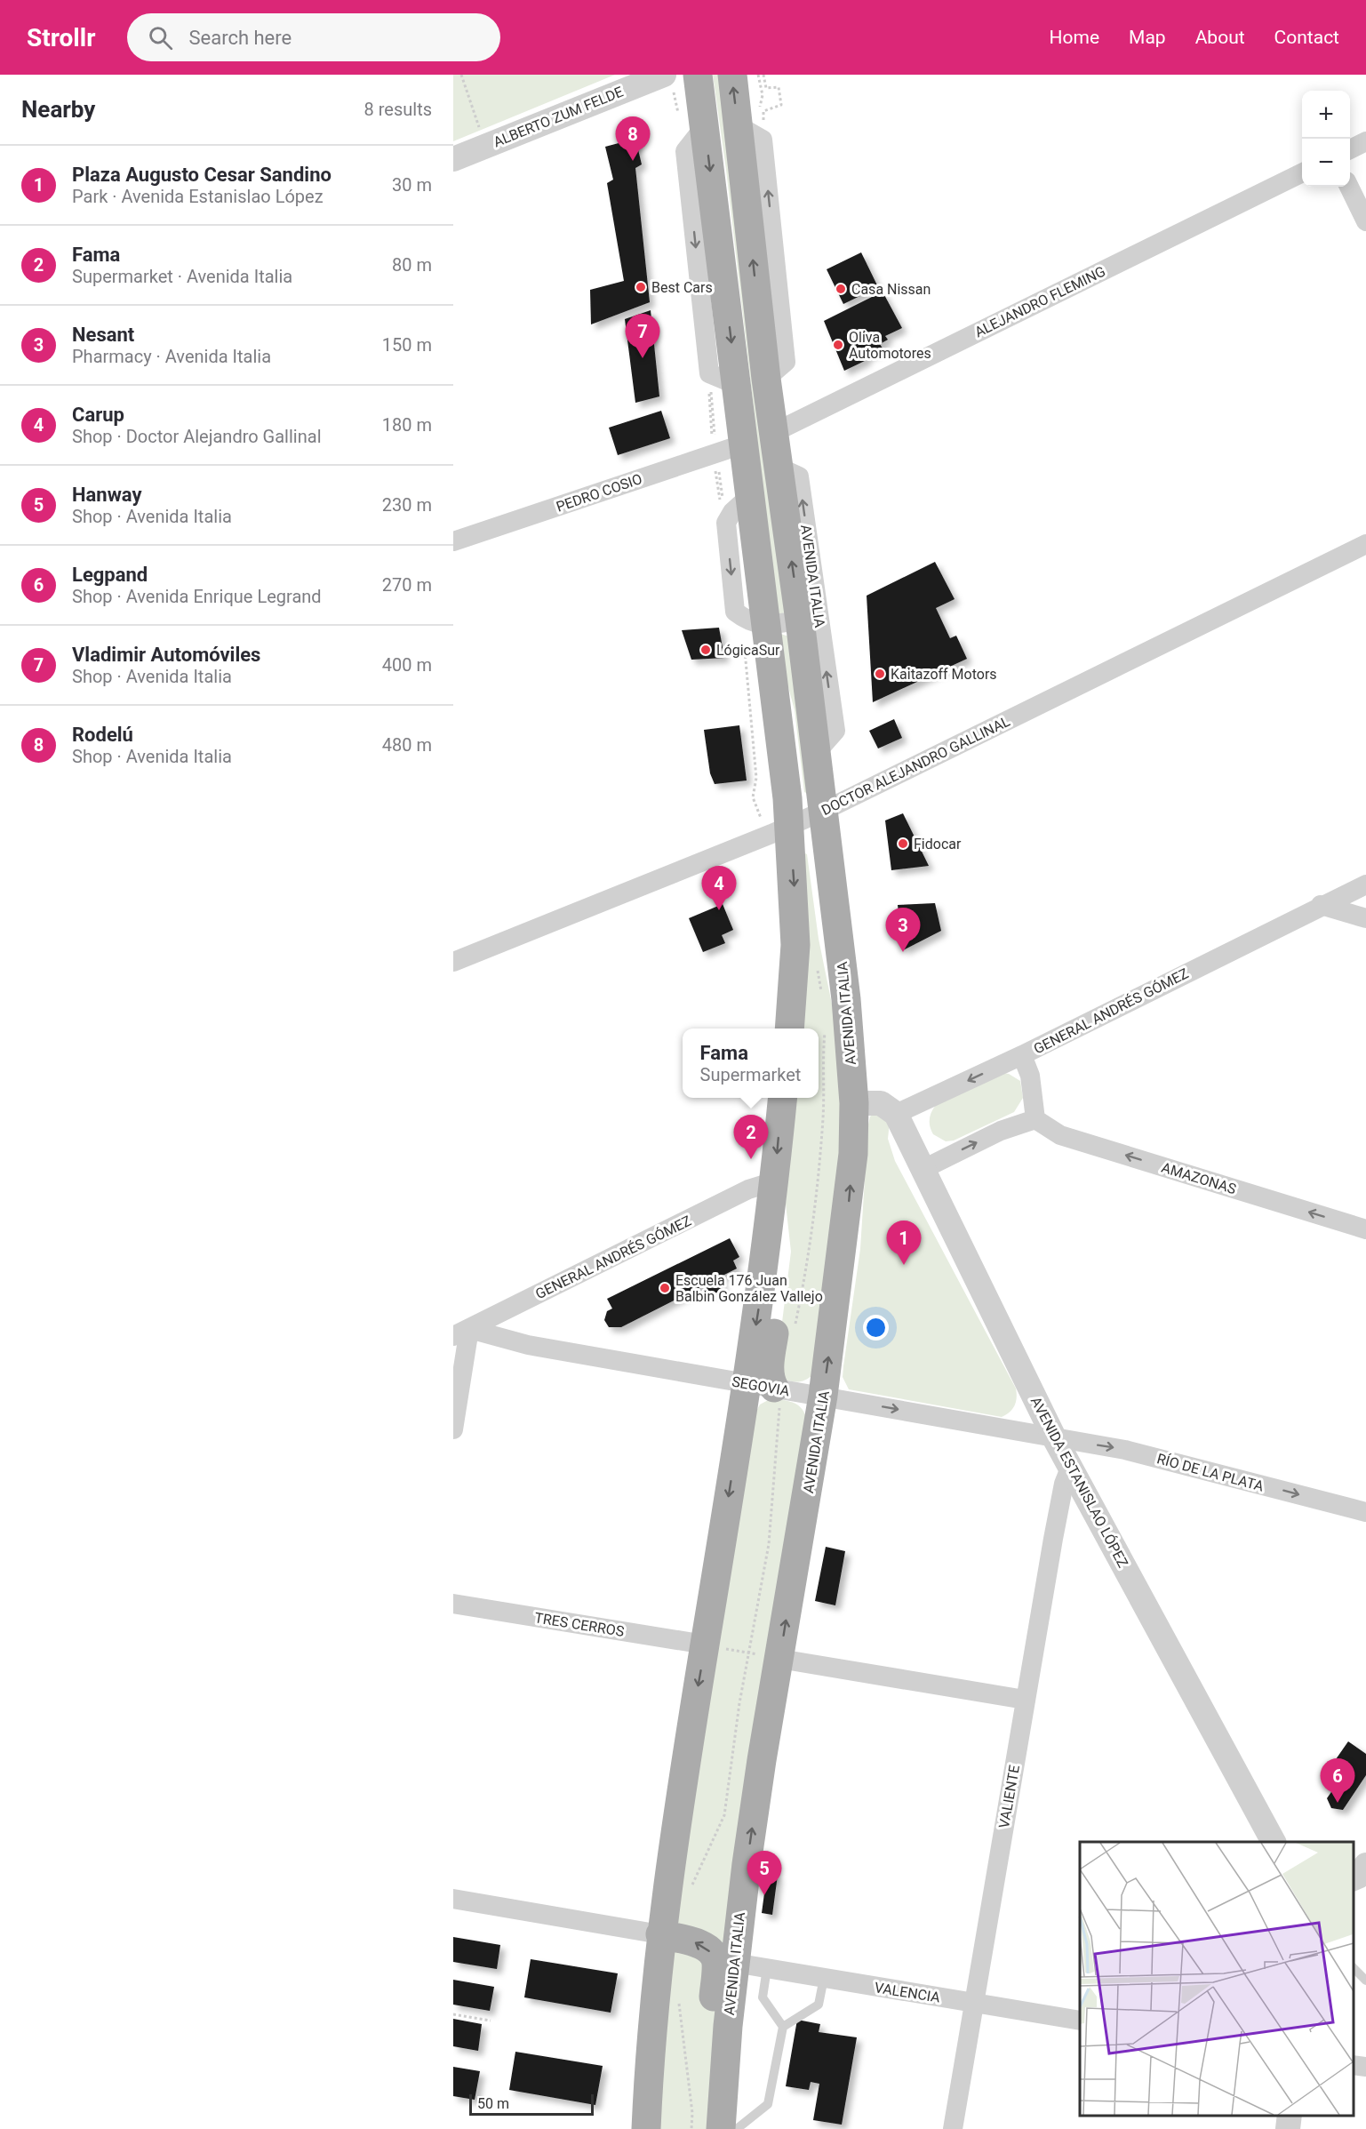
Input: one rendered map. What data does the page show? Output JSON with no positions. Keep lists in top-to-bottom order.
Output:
{
  "streets": {
    "main road": ["AVENIDA ITALIA"],
    "street": [
      "ALBERTO ZUM FELDE",
      "ALEJANDRO FLEMING",
      "PEDRO COSIO",
      "DOCTOR ALEJANDRO GALLINAL",
      "GENERAL ANDRÉS GÓMEZ",
      "AMAZONAS",
      "SEGOVIA",
      "RÍO DE LA PLATA",
      "AVENIDA ESTANISLAO LÓPEZ",
      "TRES CERROS",
      "VALIENTE",
      "VALENCIA"
    ]
  },
  "crossings": [
    ["ALEJANDRO FLEMING", "AVENIDA ITALIA"],
    ["AVENIDA ITALIA", "DOCTOR ALEJANDRO GALLINAL"],
    ["AVENIDA ITALIA", "SEGOVIA"],
    ["AVENIDA ITALIA", "VALENCIA"],
    ["GENERAL ANDRÉS GÓMEZ", "SEGOVIA"],
    ["GENERAL ANDRÉS GÓMEZ", "AVENIDA ESTANISLAO LÓPEZ"],
    ["SEGOVIA", "RÍO DE LA PLATA"],
    ["SEGOVIA", "AVENIDA ESTANISLAO LÓPEZ"],
    ["RÍO DE LA PLATA", "AVENIDA ESTANISLAO LÓPEZ"],
    ["AVENIDA ESTANISLAO LÓPEZ", "VALIENTE"],
    ["VALIENTE", "VALENCIA"]
  ],
  "one_way": ["AMAZONAS", "SEGOVIA", "RÍO DE LA PLATA"],
  "places": [
    "Best Cars",
    "Casa Nissan",
    "Oliva Automotores",
    "LógicaSur",
    "Kaitazoff Motors",
    "Fidocar",
    "Escuela 176 Juan Balbin González Vallejo"
  ],
  "scale_bar": "50 m",
  "page": {
    "header": "Strollr",
    "search": "Search here",
    "nav": [
      "Home",
      "Map",
      "About",
      "Contact"
    ],
    "heading": ["Nearby", "8 results"],
    "map_buttons": ["+", "−"],
    "pins": [
      "8",
      "7",
      "4",
      "3",
      "2",
      "1",
      "6",
      "5"
    ],
    "list": [
      {
        "mark": "1",
        "name": "Plaza Augusto Cesar Sandino",
        "note": "Park · Avenida Estanislao López",
        "value": "30 m"
      },
      {
        "mark": "2",
        "name": "Fama",
        "note": "Supermarket · Avenida Italia",
        "value": "80 m"
      },
      {
        "mark": "3",
        "name": "Nesant",
        "note": "Pharmacy · Avenida Italia",
        "value": "150 m"
      },
      {
        "mark": "4",
        "name": "Carup",
        "note": "Shop · Doctor Alejandro Gallinal",
        "value": "180 m"
      },
      {
        "mark": "5",
        "name": "Hanway",
        "note": "Shop · Avenida Italia",
        "value": "230 m"
      },
      {
        "mark": "6",
        "name": "Legpand",
        "note": "Shop · Avenida Enrique Legrand",
        "value": "270 m"
      },
      {
        "mark": "7",
        "name": "Vladimir Automóviles",
        "note": "Shop · Avenida Italia",
        "value": "400 m"
      },
      {
        "mark": "8",
        "name": "Rodelú",
        "note": "Shop · Avenida Italia",
        "value": "480 m"
      }
    ],
    "popup": ["Fama", "Supermarket"],
    "scale": "50 m"
  }
}
